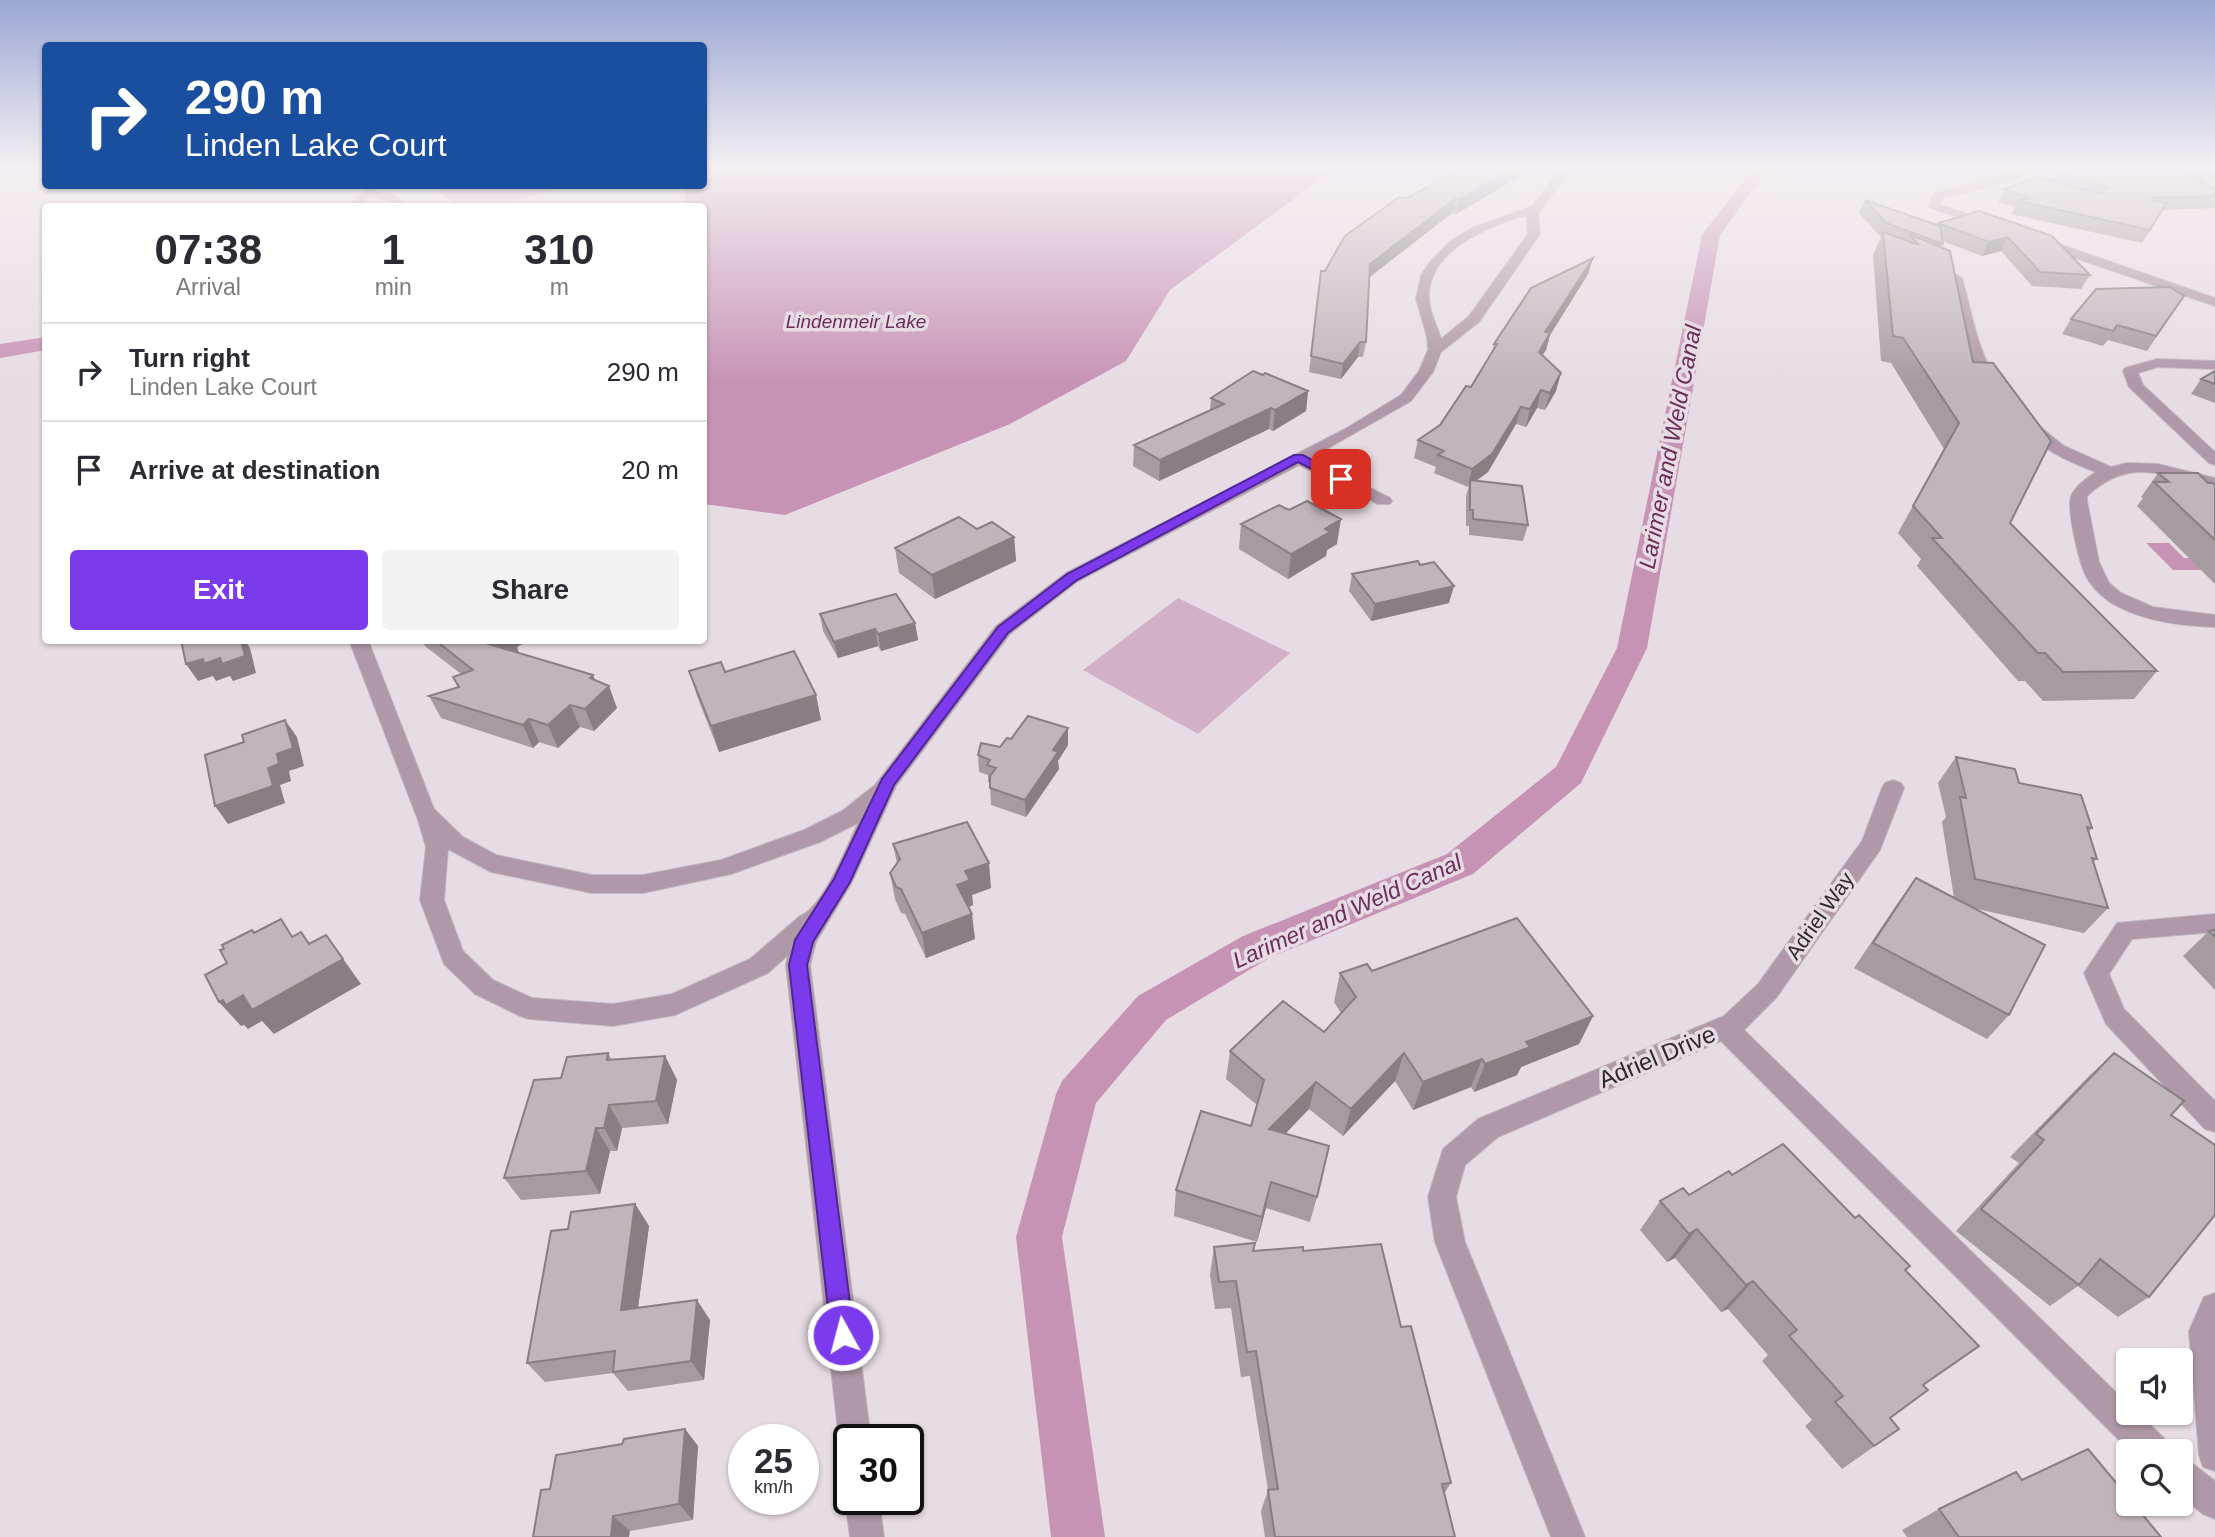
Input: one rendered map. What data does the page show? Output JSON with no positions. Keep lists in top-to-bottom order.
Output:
{
  "streets": {
    "street": ["Adriel Way", "Adriel Drive"]
  },
  "crossings": [
    ["Adriel Way", "Adriel Drive"]
  ],
  "water": ["Lindenmeir Lake", "Larimer and Weld Canal"],
  "page": {
    "turn": ["290 m", "Linden Lake Court"],
    "eta": [
      "07:38",
      "Arrival",
      "1",
      "min",
      "310",
      "m"
    ],
    "list": [
      {
        "name": "Turn right",
        "note": "Linden Lake Court",
        "value": "290 m"
      },
      {
        "name": "Arrive at destination",
        "value": "20 m"
      }
    ],
    "buttons": ["Exit", "Share"],
    "speed": "25 km/h",
    "limit": "30"
  }
}
